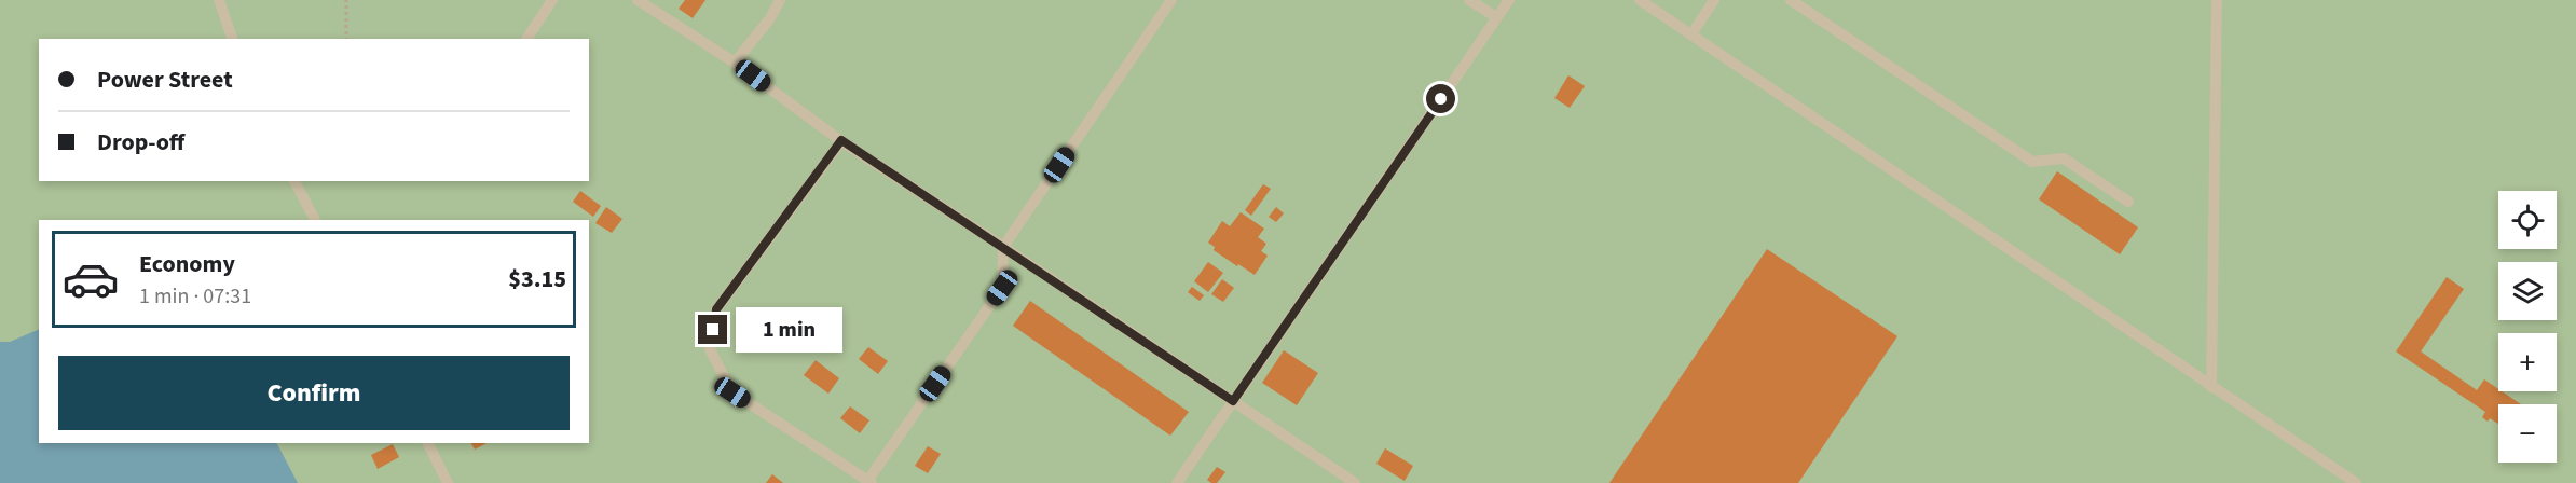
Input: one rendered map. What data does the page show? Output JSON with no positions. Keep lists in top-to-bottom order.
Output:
{
  "page": {
    "banner": ["Power Street", "Drop-off"],
    "map_buttons": ["+", "−"],
    "list": [
      {
        "name": "Economy",
        "note": "1 min · 07:31",
        "value": "$3.15"
      }
    ],
    "bubble": "1 min",
    "buttons": "Confirm"
  }
}
